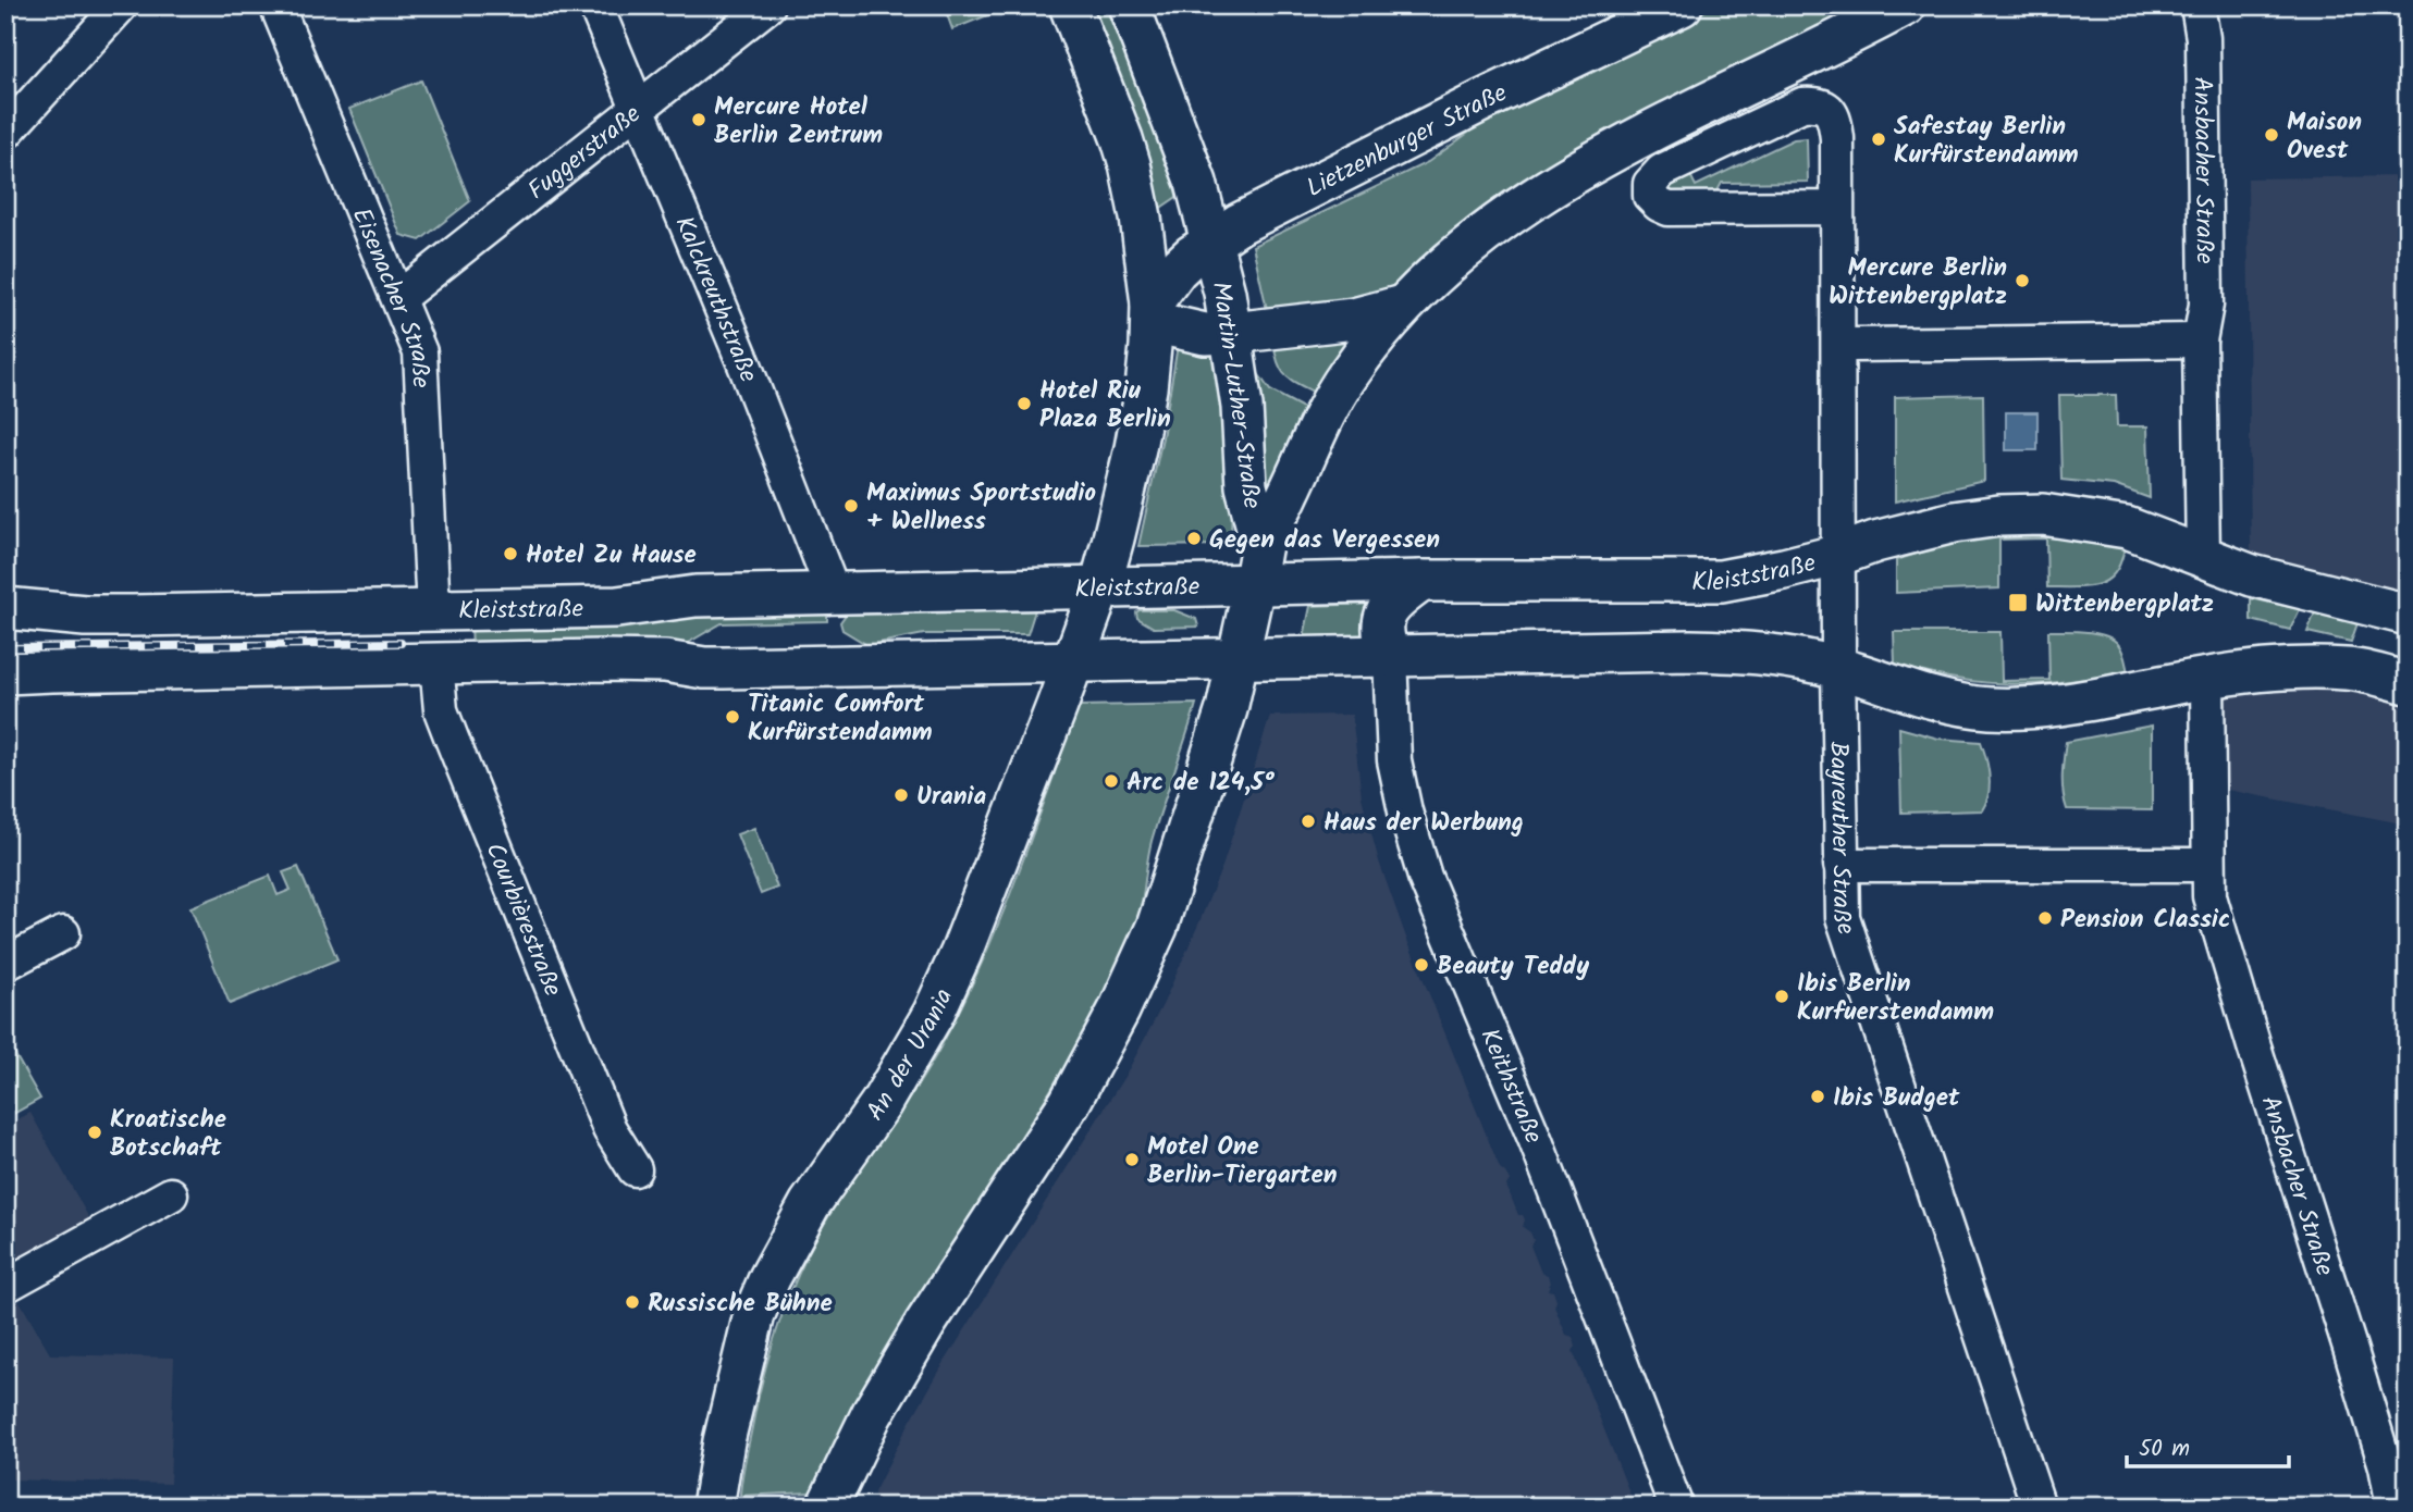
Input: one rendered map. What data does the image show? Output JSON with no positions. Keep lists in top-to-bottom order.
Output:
{
  "streets": {
    "main road": [
      "Lietzenburger Straße",
      "Martin-Luther-Straße",
      "Kleiststraße",
      "An der Urania"
    ],
    "street": [
      "Fuggerstraße",
      "Ansbacher Straße",
      "Kalckreuthstraße",
      "Eisenacher Straße",
      "Bayreuther Straße",
      "Courbièrestraße",
      "Keithstraße"
    ]
  },
  "crossings": [
    ["Lietzenburger Straße", "Martin-Luther-Straße"],
    ["Fuggerstraße", "Kalckreuthstraße"],
    ["Fuggerstraße", "Eisenacher Straße"],
    ["Kalckreuthstraße", "Kleiststraße"],
    ["Eisenacher Straße", "Kleiststraße"],
    ["Martin-Luther-Straße", "Kleiststraße"],
    ["Kleiststraße", "Bayreuther Straße"],
    ["Kleiststraße", "Courbièrestraße"],
    ["Kleiststraße", "An der Urania"]
  ],
  "places": {
    "other": [
      "Mercure Hotel Berlin Zentrum",
      "Maison Ovest",
      "Safestay Berlin Kurfürstendamm",
      "Mercure Berlin Wittenbergplatz",
      "Hotel Riu Plaza Berlin",
      "Maximus Sportstudio + Wellness",
      "Gegen das Vergessen",
      "Hotel Zu Hause",
      "Titanic Comfort Kurfürstendamm",
      "Arc de 124,5°",
      "Urania",
      "Haus der Werbung",
      "Pension Classic",
      "Beauty Teddy",
      "Ibis Berlin Kurfuerstendamm",
      "Ibis Budget",
      "Kroatische Botschaft",
      "Motel One Berlin-Tiergarten",
      "Russische Bühne"
    ],
    "transit": ["Wittenbergplatz"]
  },
  "scale_bar": "50 m"
}
